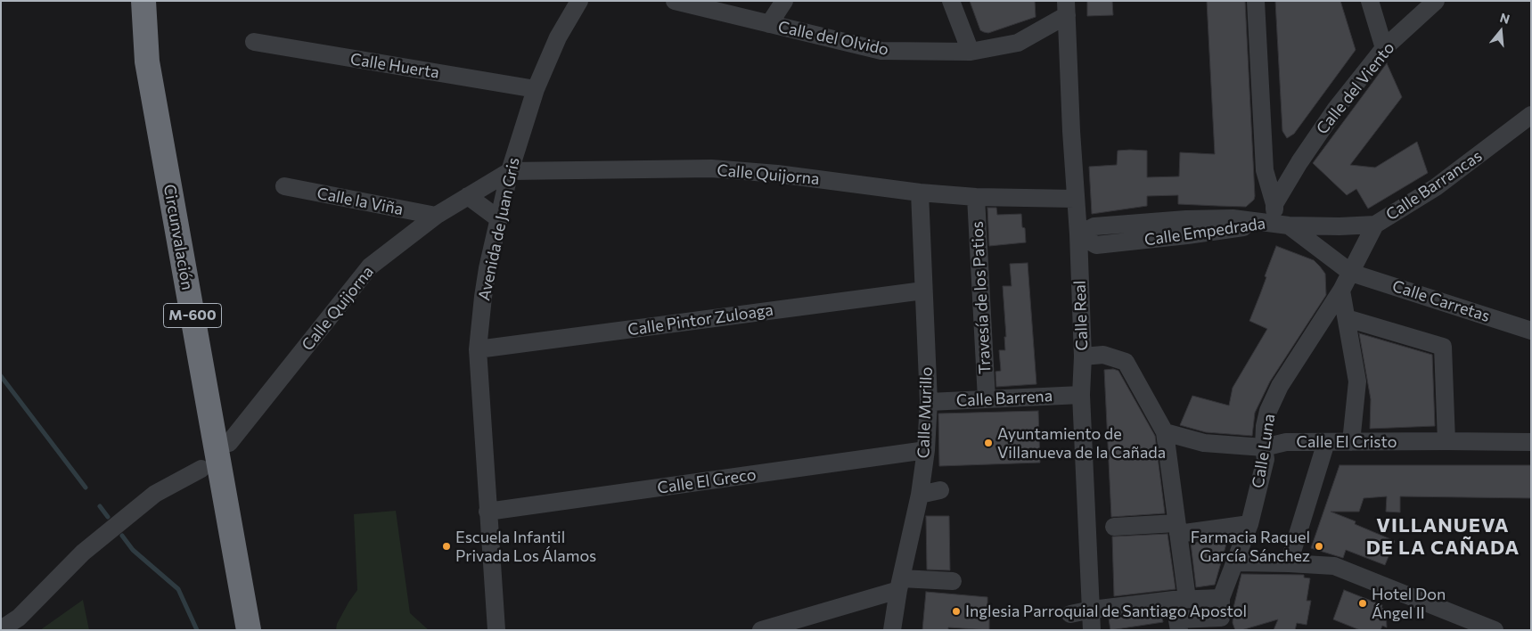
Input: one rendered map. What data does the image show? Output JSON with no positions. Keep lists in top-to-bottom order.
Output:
{
  "streets": {
    "highway": ["Circunvalación", "M-600"],
    "street": [
      "Calle del Olvido",
      "Calle Huerta",
      "Calle del Viento",
      "Calle Quijorna",
      "Calle Barrancas",
      "Calle la Viña",
      "Avenida de Juan Gris",
      "Calle Empedrada",
      "Travesía de los Patios",
      "Calle Carretas",
      "Calle Real",
      "Calle Pintor Zuloaga",
      "Calle Barrena",
      "Calle Murillo",
      "Calle El Cristo",
      "Calle Luna",
      "Calle El Greco"
    ]
  },
  "crossings": [
    ["Calle del Olvido", "Calle Real"],
    ["Calle Huerta", "Avenida de Juan Gris"],
    ["Calle Quijorna", "Calle la Viña"],
    ["Calle Quijorna", "Avenida de Juan Gris"],
    ["Calle Quijorna", "Travesía de los Patios"],
    ["Calle Quijorna", "Calle Real"],
    ["Calle Quijorna", "Calle Murillo"],
    ["Calle Barrancas", "Calle Empedrada"],
    ["Avenida de Juan Gris", "Calle Pintor Zuloaga"],
    ["Avenida de Juan Gris", "Calle El Greco"],
    ["Calle Empedrada", "Calle Carretas"],
    ["Calle Empedrada", "Calle Real"],
    ["Calle Empedrada", "Calle Luna"],
    ["Travesía de los Patios", "Calle Barrena"],
    ["Calle Carretas", "Calle Luna"],
    ["Calle Real", "Calle Barrena"],
    ["Calle Pintor Zuloaga", "Calle Murillo"],
    ["Calle Barrena", "Calle Murillo"],
    ["Calle Murillo", "Calle El Greco"],
    ["Calle El Cristo", "Calle Luna"]
  ],
  "districts": ["VILLANUEVA DE LA CAÑADA"],
  "places": [
    "Ayuntamiento de Villanueva de la Cañada",
    "Escuela Infantil Privada Los Álamos",
    "Farmacia Raquel García Sánchez",
    "Hotel Don Ángel II",
    "Inglesia Parroquial de Santiago Apostol"
  ],
  "north": "top"
}
